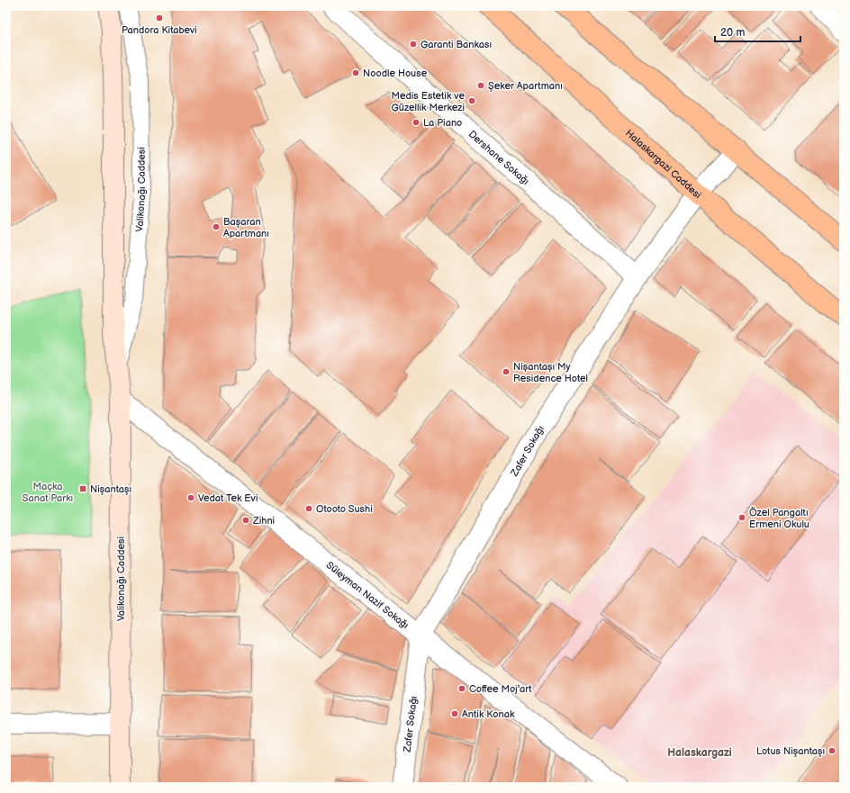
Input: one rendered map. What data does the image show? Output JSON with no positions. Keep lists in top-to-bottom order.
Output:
{
  "streets": {
    "main road": ["Halaskargazi Caddesi", "Valikonağı Caddesi"],
    "street": ["Dershane Sokağı", "Zafer Sokağı", "Süleyman Nazif Sokağı"]
  },
  "crossings": [
    ["Dershane Sokağı", "Zafer Sokağı"],
    ["Halaskargazi Caddesi", "Zafer Sokağı"],
    ["Valikonağı Caddesi", "Süleyman Nazif Sokağı"],
    ["Zafer Sokağı", "Süleyman Nazif Sokağı"]
  ],
  "districts": ["Halaskargazi"],
  "parks": ["Maçka Sanat Parkı"],
  "places": {
    "other": [
      "Pandora Kitabevi",
      "Garanti Bankası",
      "Noodle House",
      "Şeker Apartmanı",
      "Medis Estetik ve Güzellik Merkezi",
      "La Piano",
      "Başaran Apartmanı",
      "Nișantașı My Residence Hotel",
      "Vedat Tek Evi",
      "Otooto Sushi",
      "Özel Pangaltı Ermeni Okulu",
      "Zihni",
      "Coffee Moj'art",
      "Antik Konak",
      "Lotus Nişantaşı"
    ],
    "transit": ["Nişantaşı"]
  },
  "scale_bar": "20 m"
}
